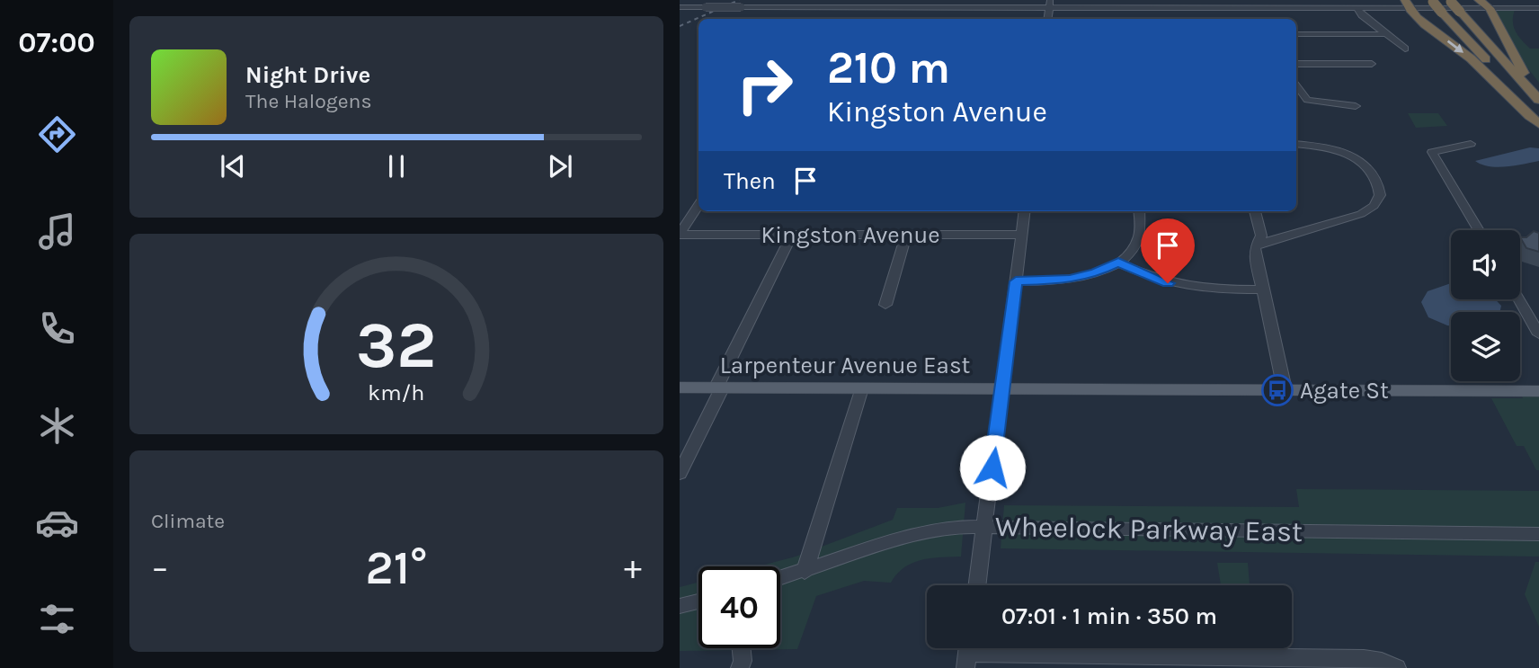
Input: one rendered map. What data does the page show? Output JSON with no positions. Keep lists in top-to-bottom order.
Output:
{
  "streets": {
    "main road": ["Larpenteur Avenue East"],
    "street": ["Kingston Avenue", "Wheelock Parkway East"]
  },
  "places": {
    "bus stop": ["Agate St"]
  },
  "page": {
    "tabs": "07:00",
    "turn": ["210 m", "Kingston Avenue"],
    "song": ["Night Drive", "The Halogens"],
    "then": "Then",
    "tile": "Climate",
    "heat": ["−", "21°", "+"],
    "limit": "40",
    "trip": "07:01 · 1 min · 350 m",
    "gauge": ["32", "km/h"]
  }
}
